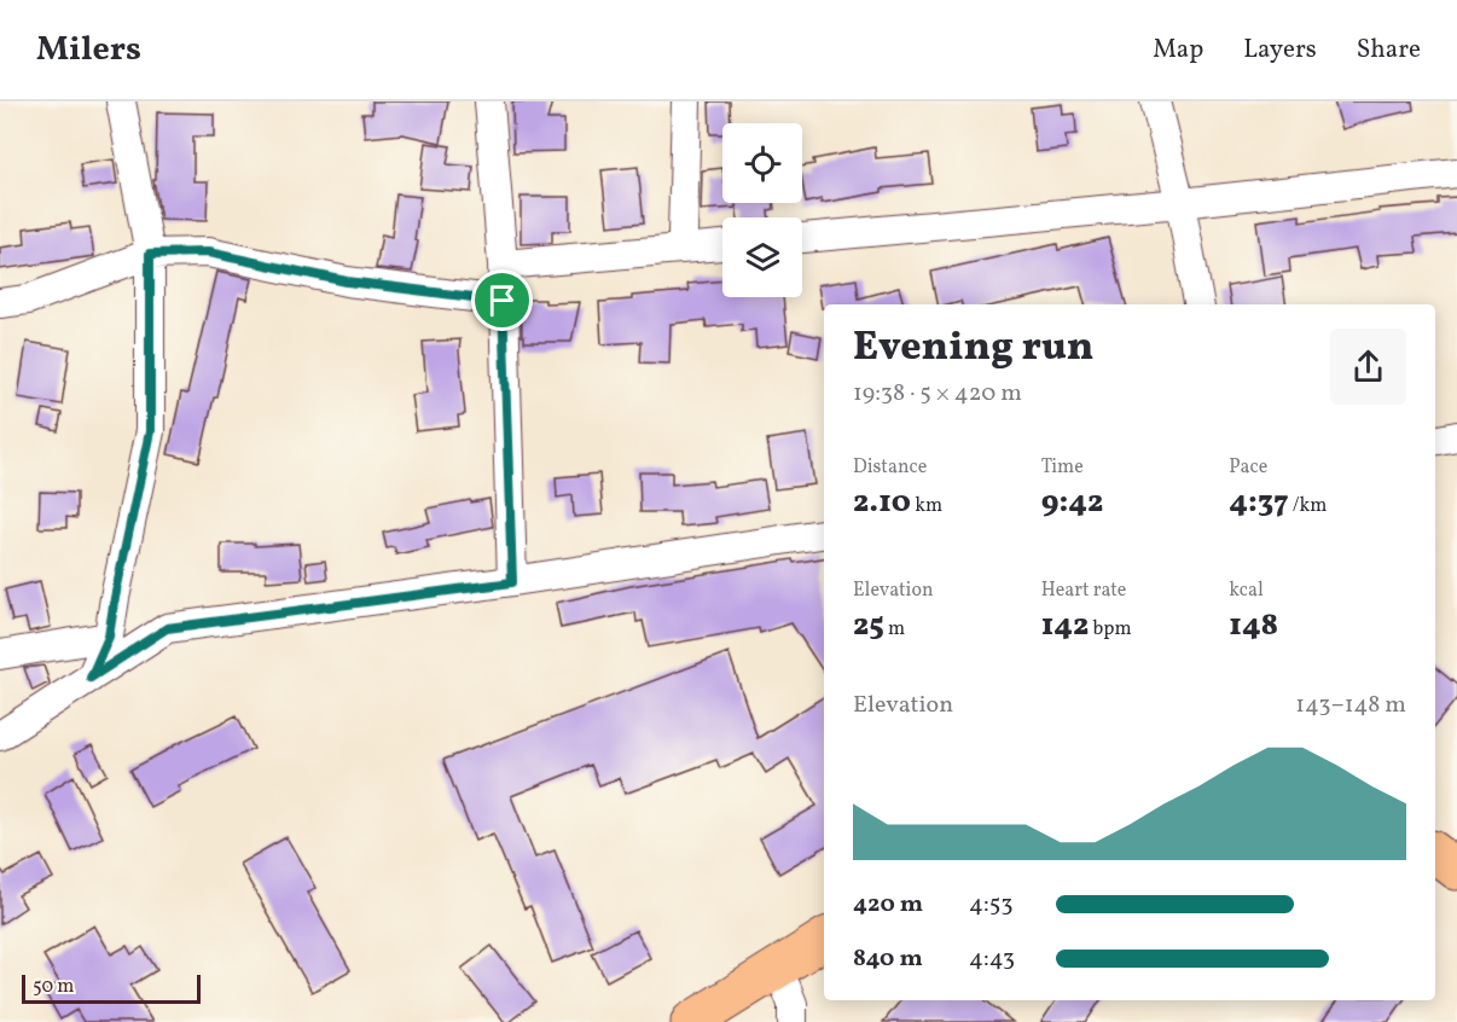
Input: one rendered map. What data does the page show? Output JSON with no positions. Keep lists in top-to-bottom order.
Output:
{
  "scale_bar": "50 m",
  "page": {
    "header": "Milers",
    "nav": ["Map", "Layers", "Share"],
    "heading": ["Evening run", "19:38 · 5 × 420 m"],
    "stats": [
      ["Distance", "2.10 km"],
      ["Time", "9:42"],
      ["Pace", "4:37 /km"],
      ["Elevation", "25 m"],
      ["Heart rate", "142 bpm"],
      ["kcal", "148"]
    ],
    "chart": ["Elevation", "143–148 m"],
    "list": [
      {
        "name": "420 m",
        "note": "4:53"
      },
      {
        "name": "840 m",
        "note": "4:43"
      }
    ],
    "scale": "50 m"
  }
}
